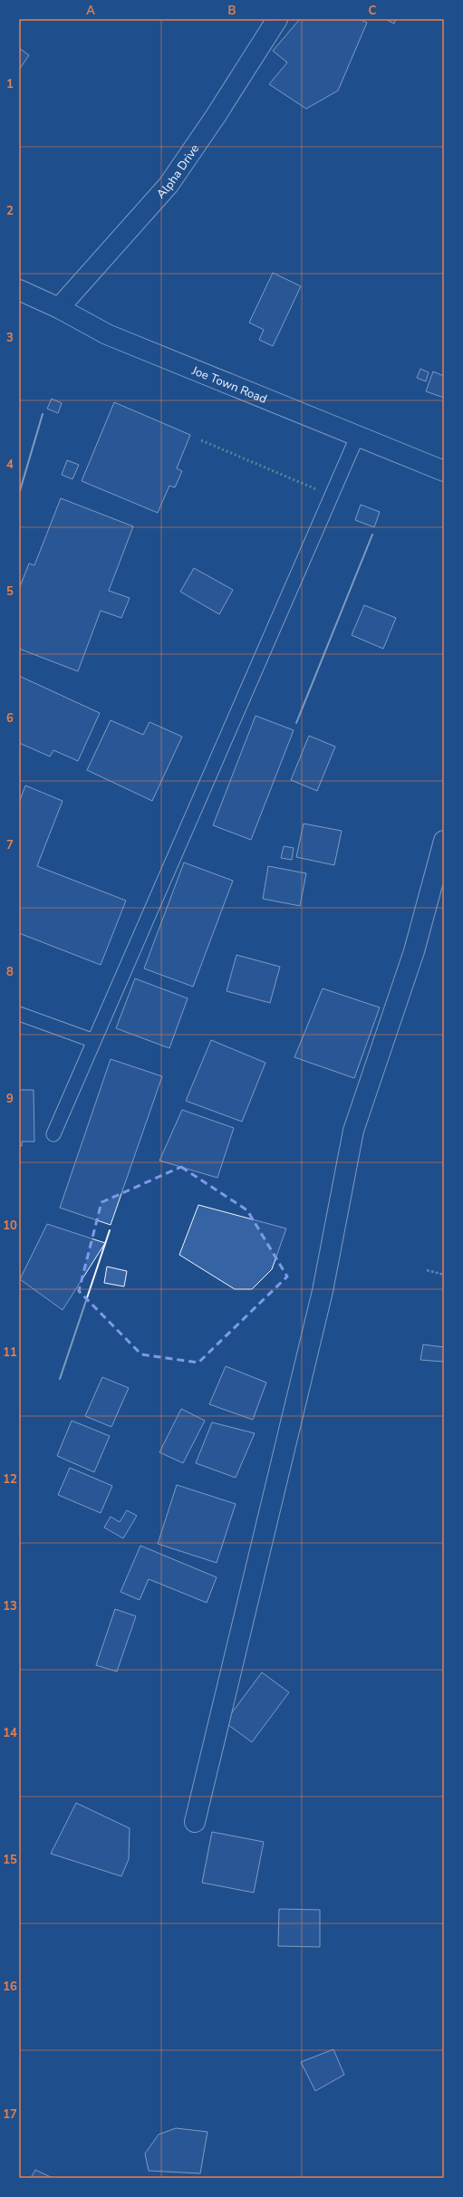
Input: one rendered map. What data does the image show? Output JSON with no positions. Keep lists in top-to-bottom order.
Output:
{
  "streets": {
    "street": ["Alpha Drive", "Joe Town Road"]
  },
  "crossings": [
    ["Alpha Drive", "Joe Town Road"]
  ],
  "grid": {
    "columns": ["A", "B", "C"],
    "rows": [
      "1",
      "2",
      "3",
      "4",
      "5",
      "6",
      "7",
      "8",
      "9",
      "10",
      "11",
      "12",
      "13",
      "14",
      "15",
      "16",
      "17"
    ]
  }
}
